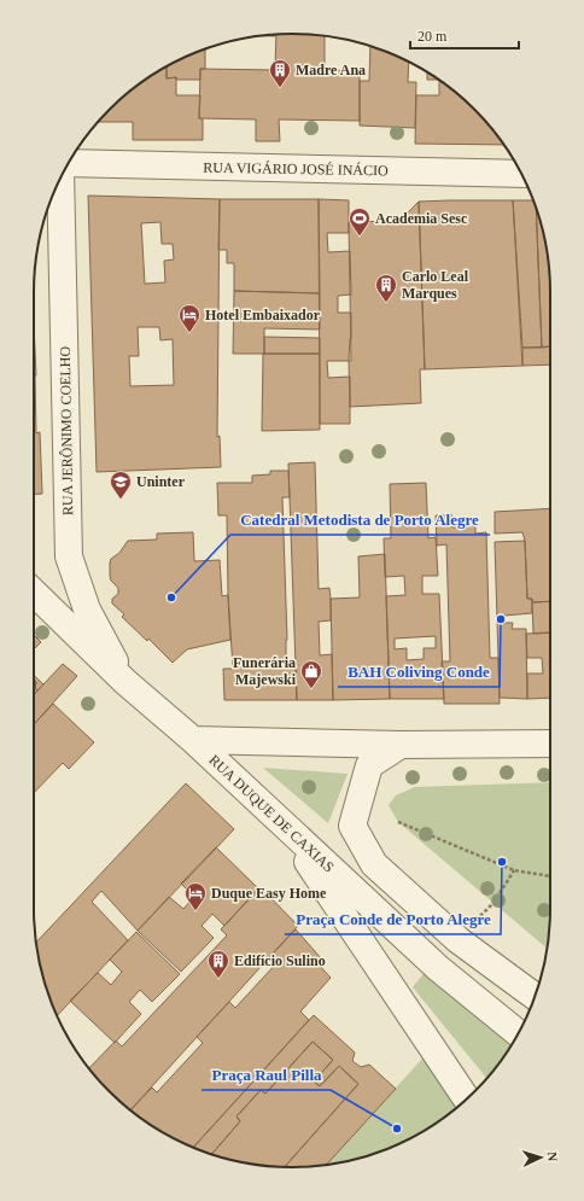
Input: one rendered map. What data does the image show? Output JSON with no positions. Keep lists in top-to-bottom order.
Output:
{
  "streets": {
    "street": ["RUA VIGÁRIO JOSÉ INÁCIO", "RUA JERÔNIMO COELHO", "RUA DUQUE DE CAXIAS"]
  },
  "crossings": [
    ["RUA JERÔNIMO COELHO", "RUA DUQUE DE CAXIAS"]
  ],
  "places": {
    "building": ["Madre Ana", "Carlo Leal Marques", "Edifício Sulino"],
    "sports": ["Academia Sesc"],
    "hotel": ["Hotel Embaixador", "Duque Easy Home"],
    "school or university": ["Uninter"],
    "other": [
      "Catedral Metodista de Porto Alegre",
      "BAH Coliving Conde",
      "Praça Conde de Porto Alegre",
      "Praça Raul Pilla"
    ],
    "shop": ["Funerária Majewski"]
  },
  "scale_bar": "20 m",
  "north": "right"
}
